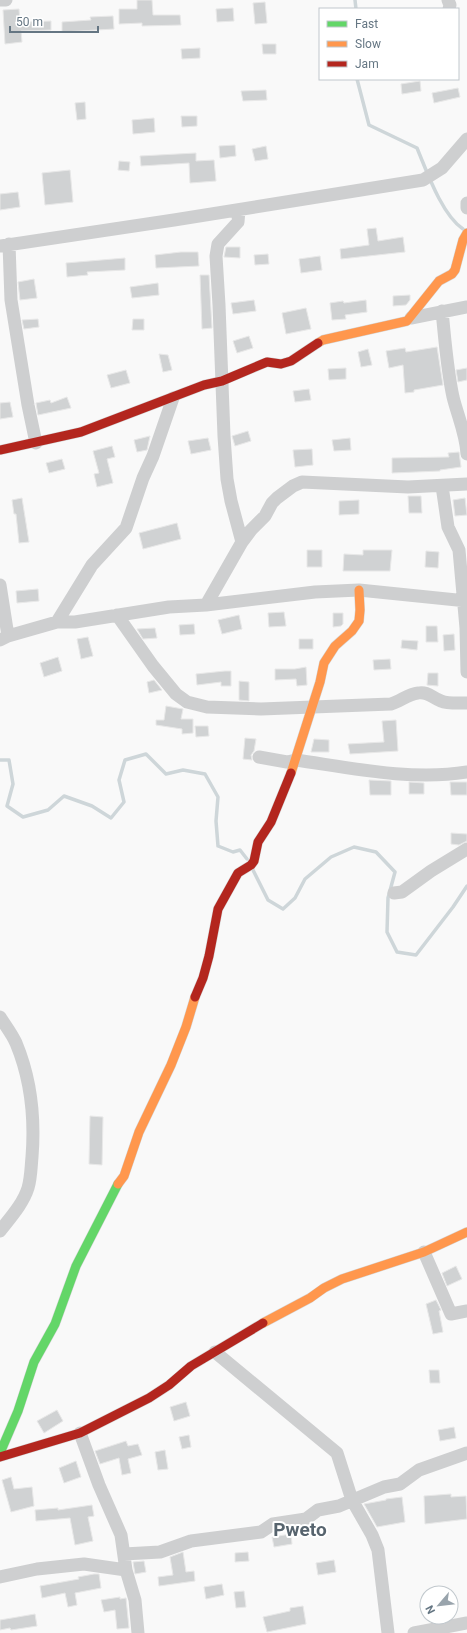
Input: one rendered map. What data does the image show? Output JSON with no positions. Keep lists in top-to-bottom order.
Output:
{
  "districts": ["Pweto"],
  "legend": ["Fast", "Slow", "Jam"],
  "scale_bar": "50 m",
  "north": "bottom left"
}
